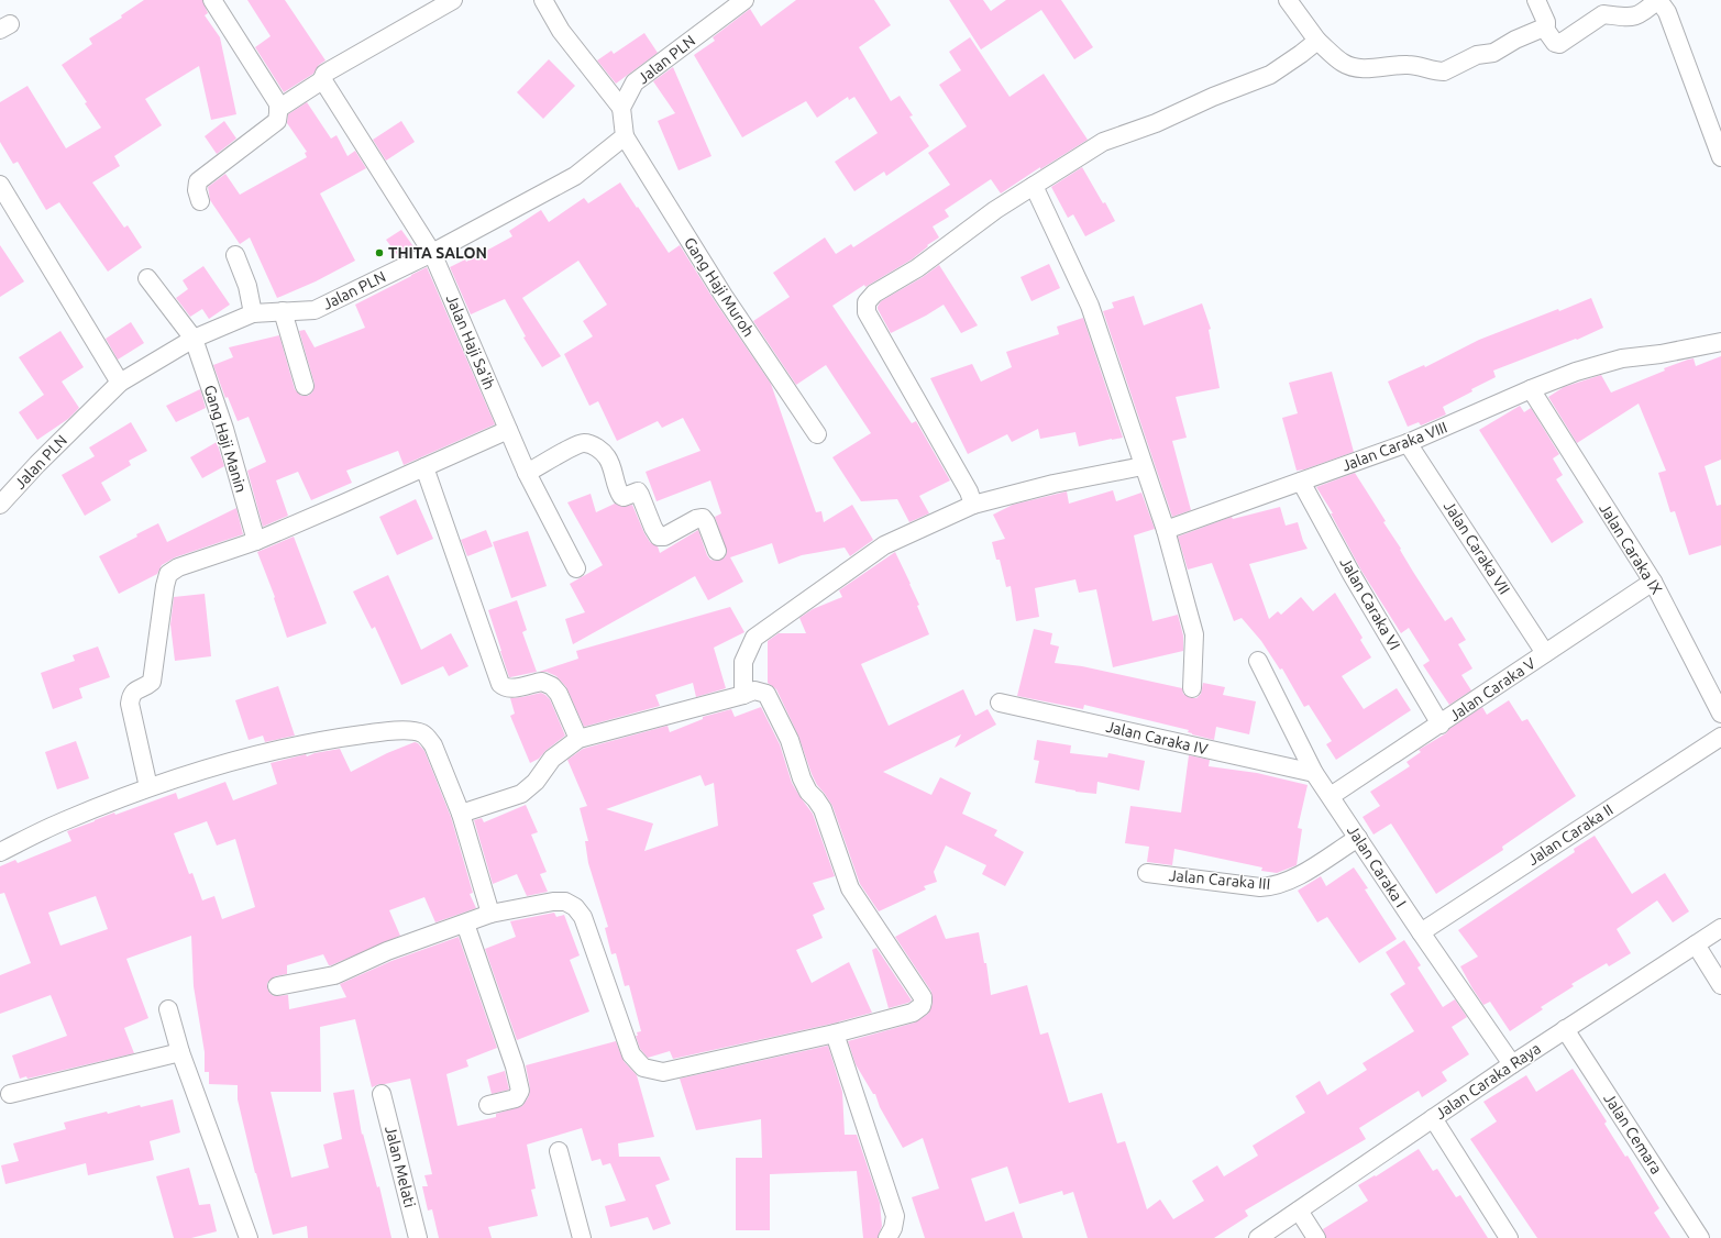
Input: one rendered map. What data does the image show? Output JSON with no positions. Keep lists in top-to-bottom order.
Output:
{
  "streets": {
    "street": [
      "Jalan PLN",
      "Gang Haji Muroh",
      "Jalan Haji Sa'ih",
      "Gang Haji Manin",
      "Jalan Caraka VIII",
      "Jalan Caraka VII",
      "Jalan Caraka IX",
      "Jalan Caraka VI",
      "Jalan Caraka V",
      "Jalan Caraka IV",
      "Jalan Caraka II",
      "Jalan Caraka I",
      "Jalan Caraka III",
      "Jalan Caraka Raya",
      "Jalan Cemara",
      "Jalan Melati"
    ]
  },
  "crossings": [
    ["Jalan PLN", "Gang Haji Muroh"],
    ["Jalan PLN", "Jalan Haji Sa'ih"],
    ["Jalan PLN", "Gang Haji Manin"],
    ["Jalan Caraka VIII", "Jalan Caraka VII"],
    ["Jalan Caraka VIII", "Jalan Caraka IX"],
    ["Jalan Caraka VIII", "Jalan Caraka VI"],
    ["Jalan Caraka VII", "Jalan Caraka V"],
    ["Jalan Caraka IX", "Jalan Caraka V"],
    ["Jalan Caraka VI", "Jalan Caraka V"],
    ["Jalan Caraka V", "Jalan Caraka I"],
    ["Jalan Caraka IV", "Jalan Caraka I"],
    ["Jalan Caraka II", "Jalan Caraka I"],
    ["Jalan Caraka I", "Jalan Caraka III"],
    ["Jalan Caraka I", "Jalan Caraka Raya"],
    ["Jalan Caraka Raya", "Jalan Cemara"]
  ],
  "places": ["THITA SALON"]
}
